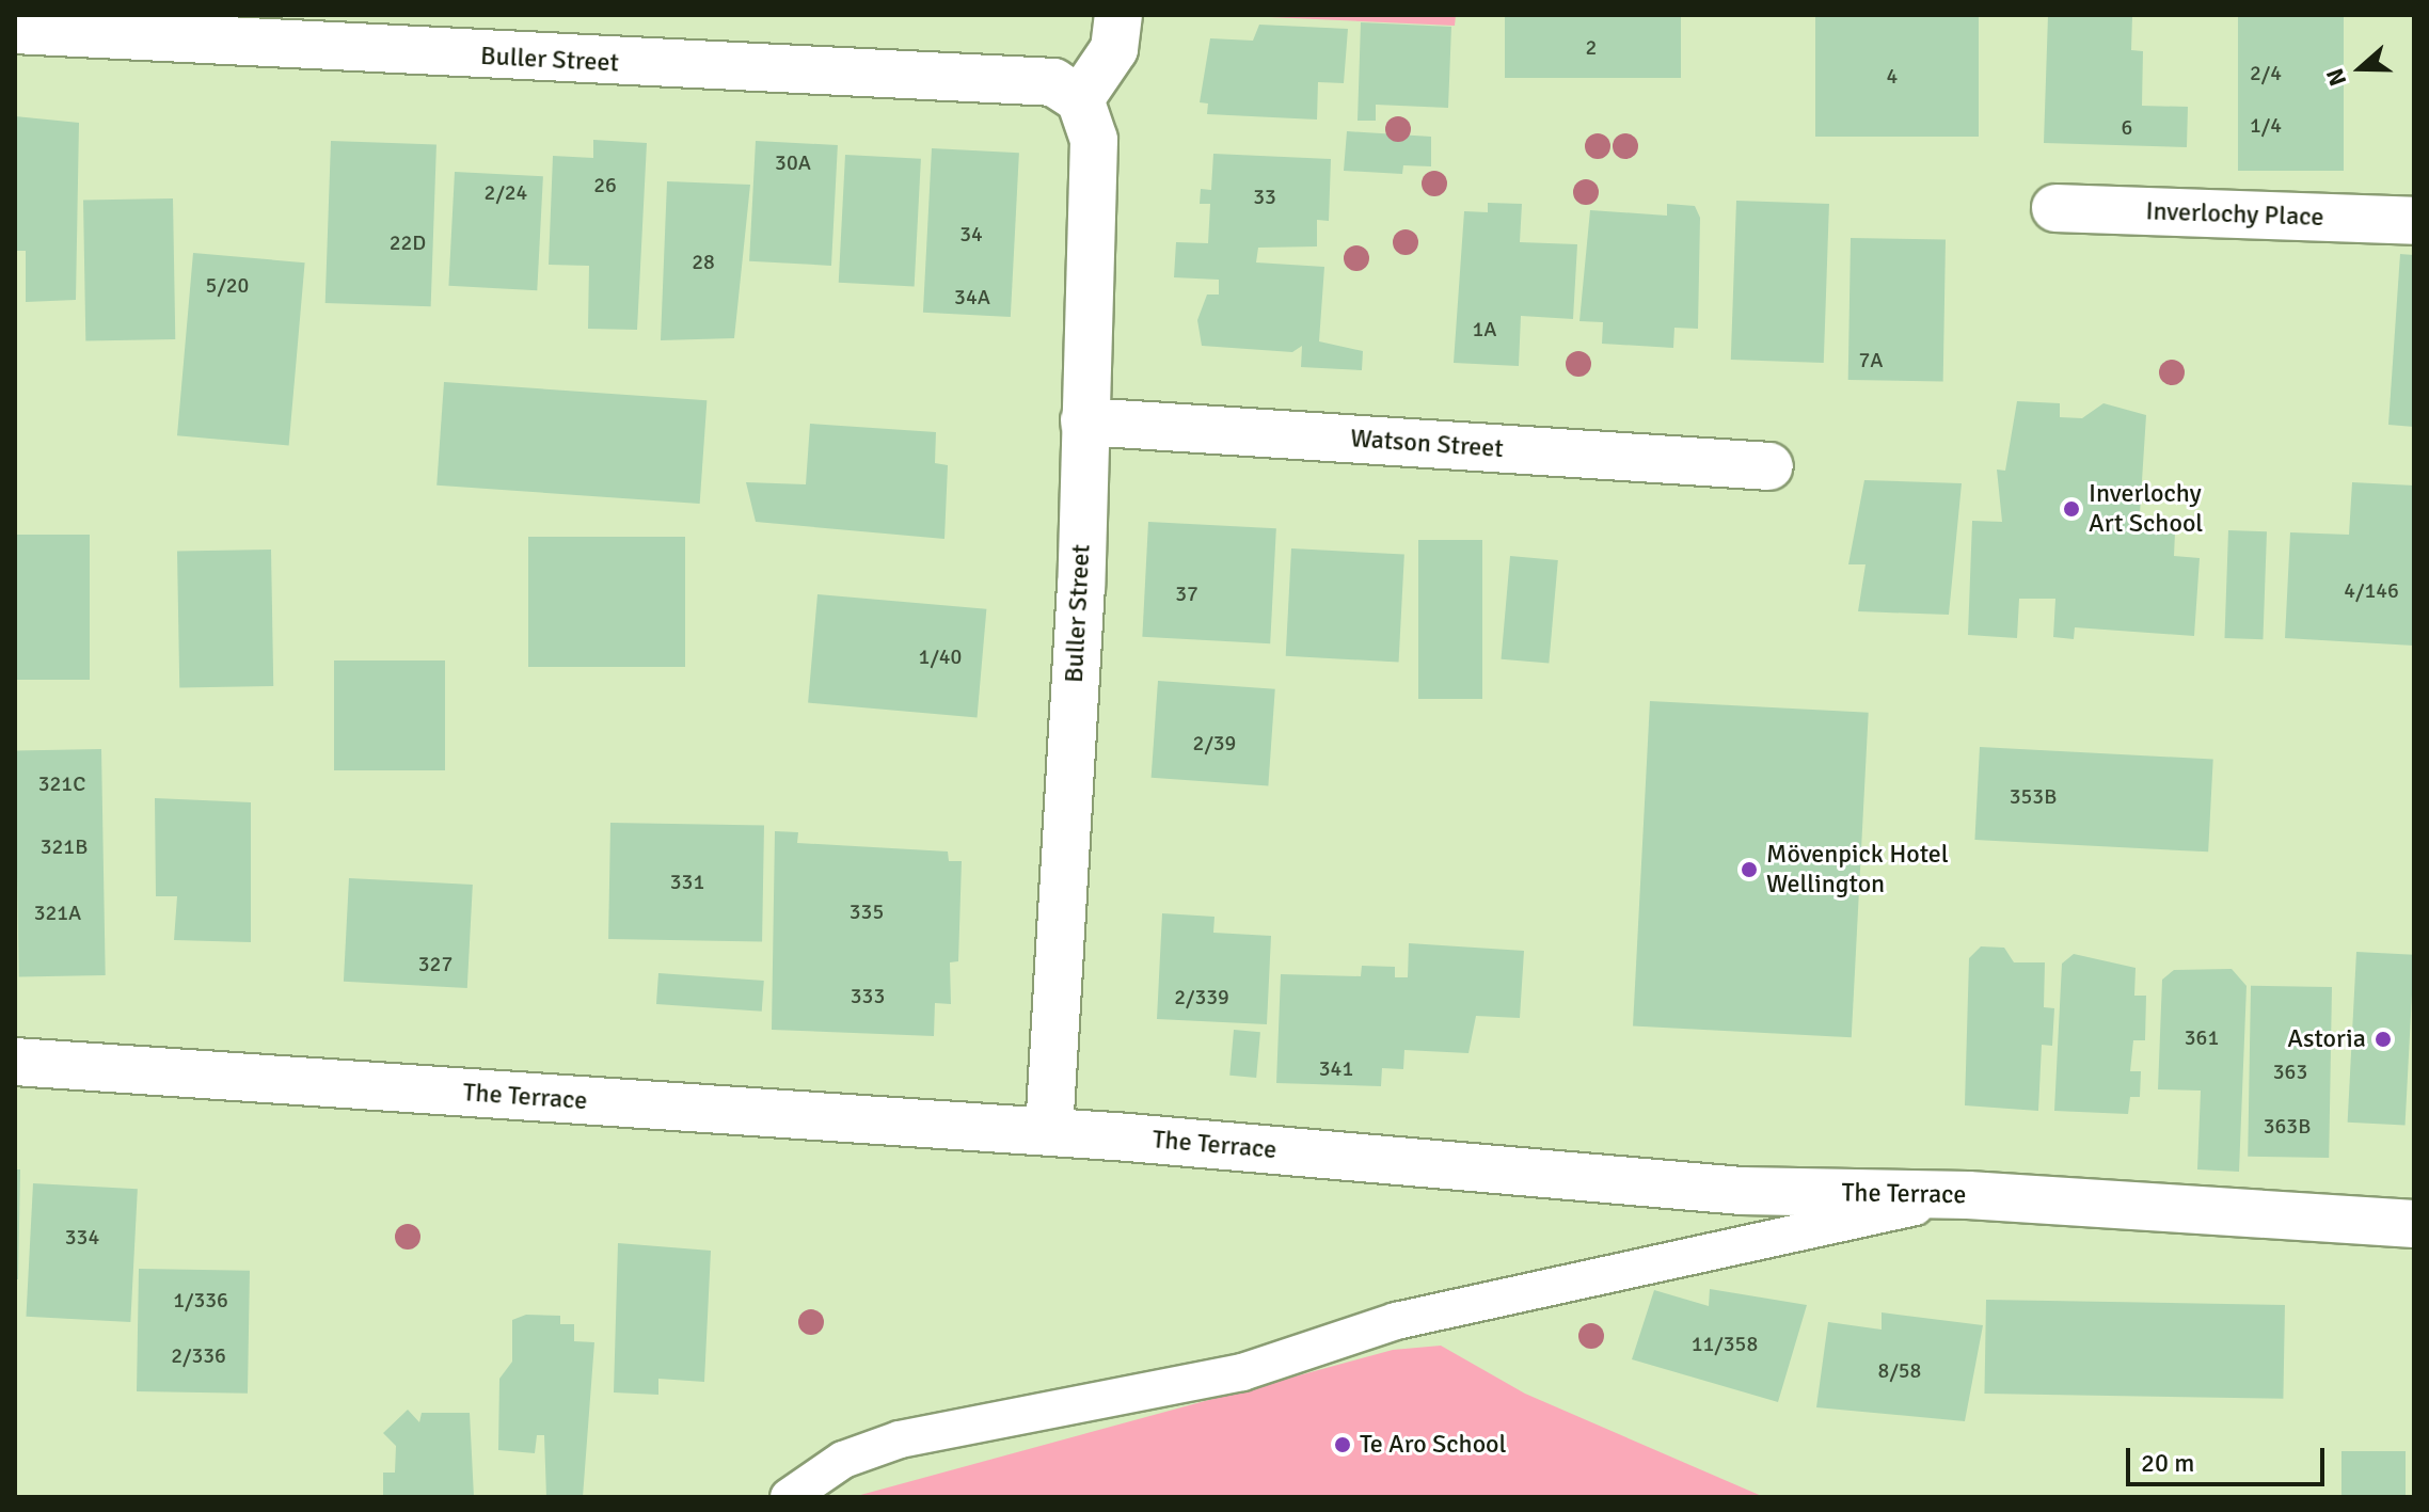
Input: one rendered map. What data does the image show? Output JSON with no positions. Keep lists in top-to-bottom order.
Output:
{
  "streets": {
    "street": [
      "Buller Street",
      "Inverlochy Place",
      "Watson Street",
      "The Terrace"
    ]
  },
  "crossings": [
    ["Buller Street", "Watson Street"],
    ["Buller Street", "The Terrace"]
  ],
  "places": [
    "Inverlochy Art School",
    "Mövenpick Hotel Wellington",
    "Astoria",
    "Te Aro School"
  ],
  "house_numbers": [
    "2",
    "2/4",
    "4",
    "1/4",
    "6",
    "30A",
    "26",
    "2/24",
    "33",
    "34",
    "22D",
    "28",
    "5/20",
    "34A",
    "1A",
    "7A",
    "4/146",
    "37",
    "1/40",
    "2/39",
    "321C",
    "353B",
    "321B",
    "331",
    "335",
    "321A",
    "327",
    "333",
    "2/339",
    "361",
    "341",
    "363",
    "363B",
    "334",
    "1/336",
    "11/358",
    "2/336",
    "8/58"
  ],
  "scale_bar": "20 m",
  "north": "left"
}
